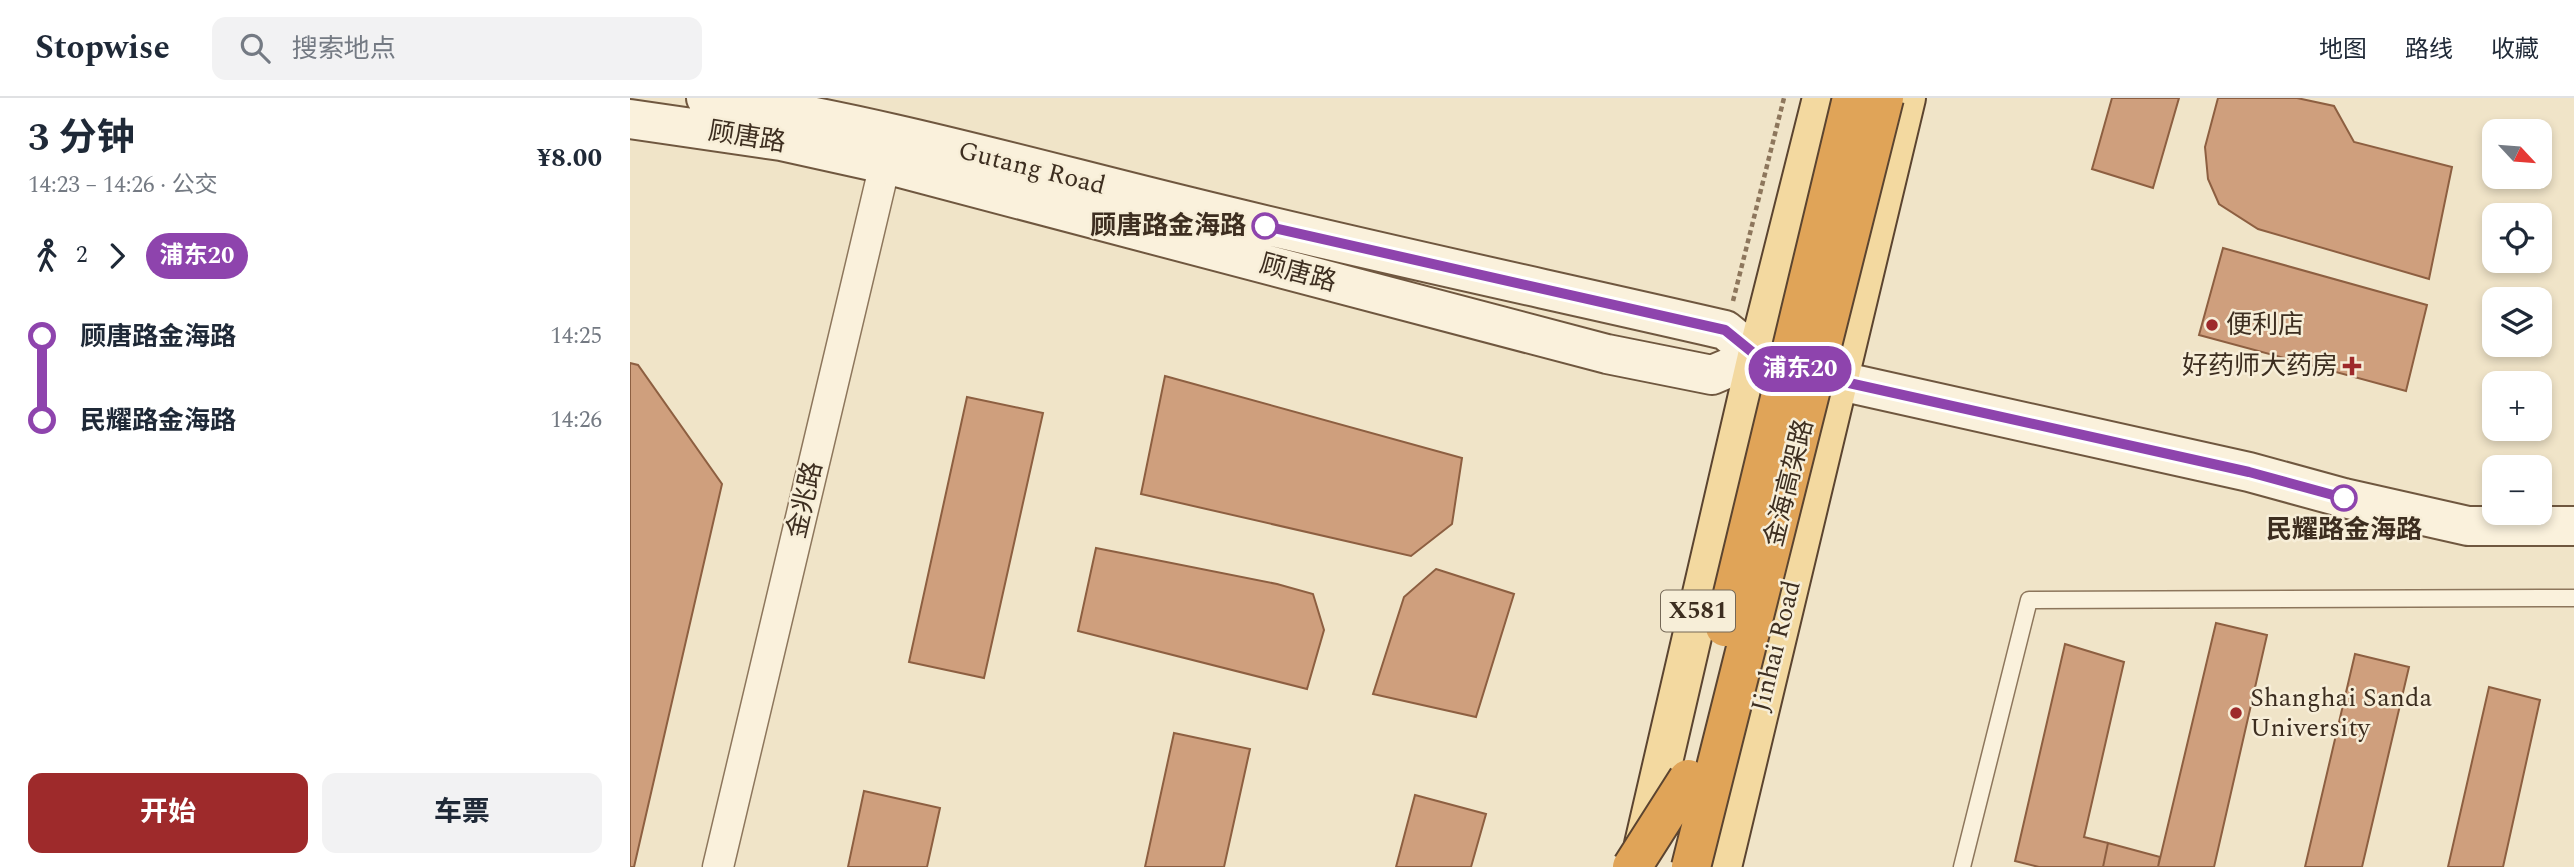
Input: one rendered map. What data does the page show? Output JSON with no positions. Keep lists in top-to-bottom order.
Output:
{
  "streets": {
    "highway": ["金海高架路"],
    "main road": [
      "顾唐路",
      "Gutang Road",
      "X581",
      "Jinhai Road"
    ],
    "street": ["金兆路"]
  },
  "crossings": [
    ["顾唐路", "Gutang Road"],
    ["顾唐路", "金兆路"],
    ["Gutang Road", "金兆路"],
    ["Gutang Road", "X581"]
  ],
  "places": {
    "other": [
      "顾唐路金海路",
      "便利店",
      "民耀路金海路",
      "Shanghai Sanda University"
    ],
    "health": ["好药师大药房"]
  },
  "lines": ["bus line 浦东20"],
  "north": "bottom right",
  "page": {
    "header": "Stopwise",
    "search": "搜索地点",
    "nav": ["地图", "路线", "收藏"],
    "heading": ["3 分钟", "14:23 – 14:26 · 公交", "¥8.00"],
    "on_map": "浦东20",
    "map_buttons": ["+", "−"],
    "legs": ["2", "浦东20"],
    "list": [
      {
        "name": "顾唐路金海路",
        "value": "14:25"
      },
      {
        "name": "民耀路金海路",
        "value": "14:26"
      }
    ],
    "buttons": ["开始", "车票"]
  }
}
